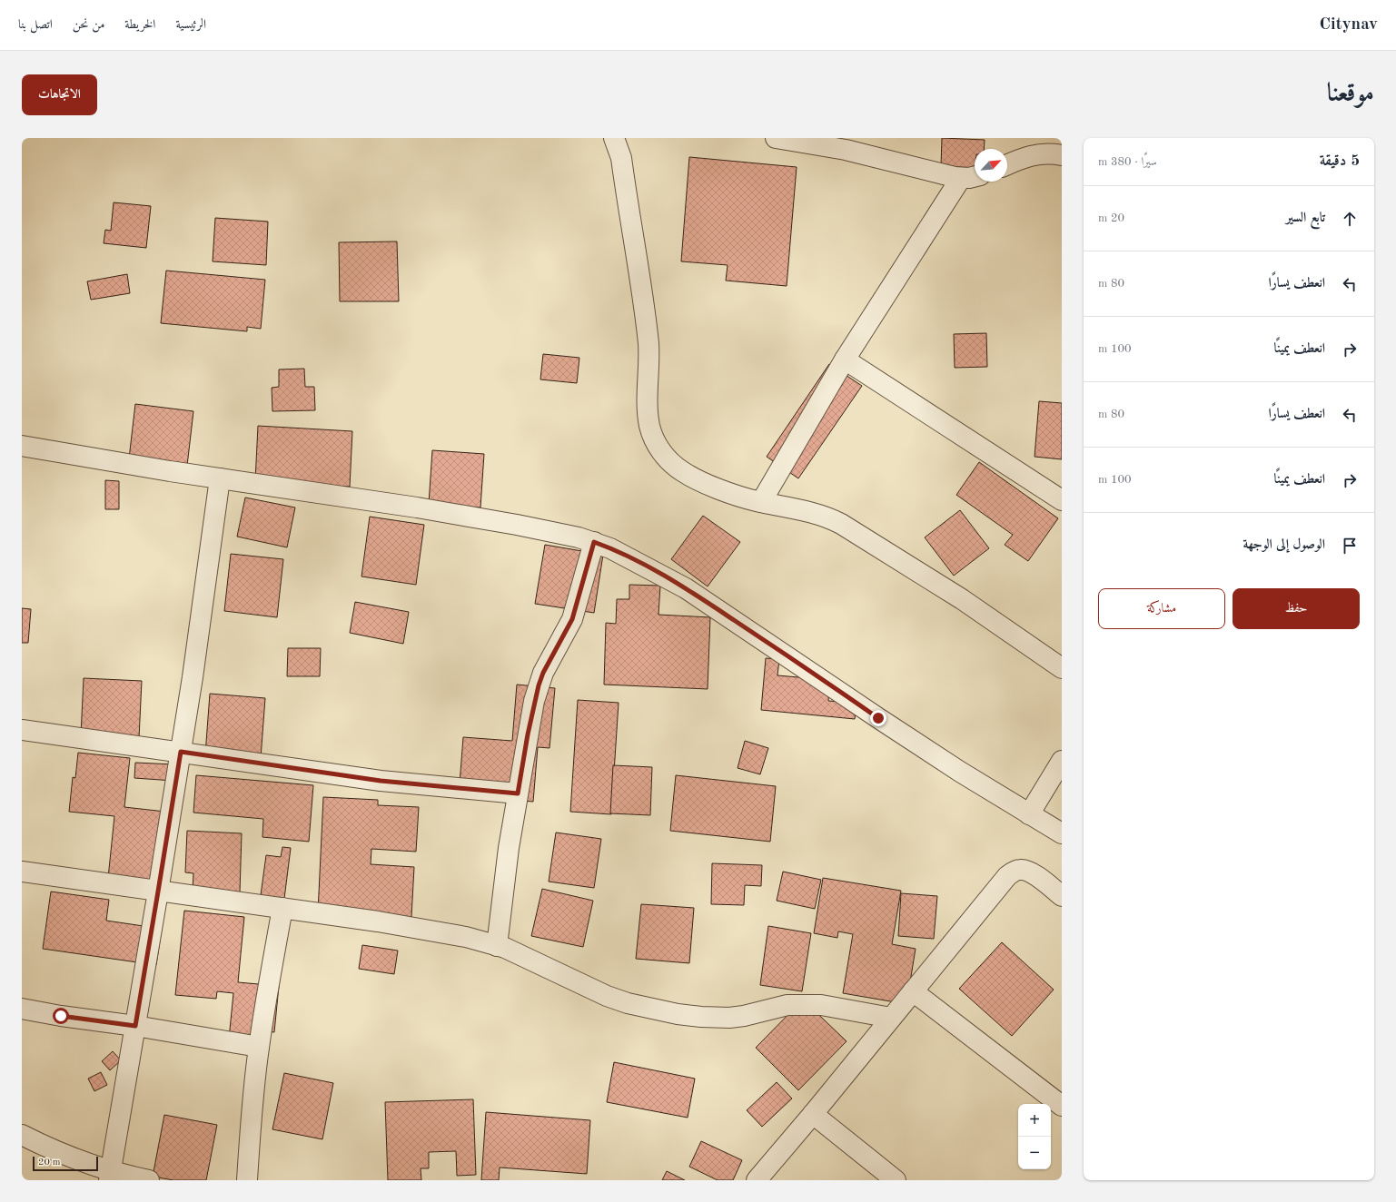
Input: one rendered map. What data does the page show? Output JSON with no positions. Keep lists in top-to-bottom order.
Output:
{
  "scale_bar": "20 m",
  "north": "top right",
  "page": {
    "header": "Citynav",
    "nav": [
      "الرئيسية",
      "الخريطة",
      "من نحن",
      "اتصل بنا"
    ],
    "title": "موقعنا",
    "buttons": [
      "الاتجاهات",
      ["حفظ", "مشاركة"]
    ],
    "heading": ["5 دقيقة", "سيرًا · 380 m"],
    "list": [
      ["تابع السير", "20 m"],
      ["انعطف يسارًا", "80 m"],
      ["انعطف يمينًا", "100 m"],
      ["انعطف يسارًا", "80 m"],
      ["انعطف يمينًا", "100 m"],
      "الوصول إلى الوجهة"
    ],
    "map_buttons": ["+", "−"],
    "scale": "20 m"
  }
}
